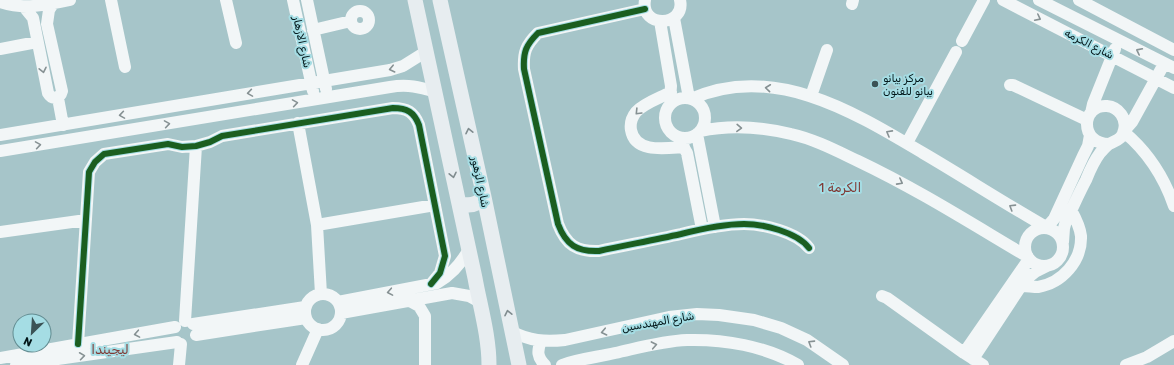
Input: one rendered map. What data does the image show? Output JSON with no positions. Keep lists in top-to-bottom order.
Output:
{
  "streets": {
    "main road": ["شارع الزهور"],
    "street": ["شارع الازهار", "شارع الكرمه", "شارع المهندسين"]
  },
  "crossings": [
    ["شارع الزهور", "شارع المهندسين"]
  ],
  "districts": ["الكرمة 1", "ليجيندا"],
  "places": ["مركز بيانو بيانو للفنون"],
  "north": "bottom left"
}
